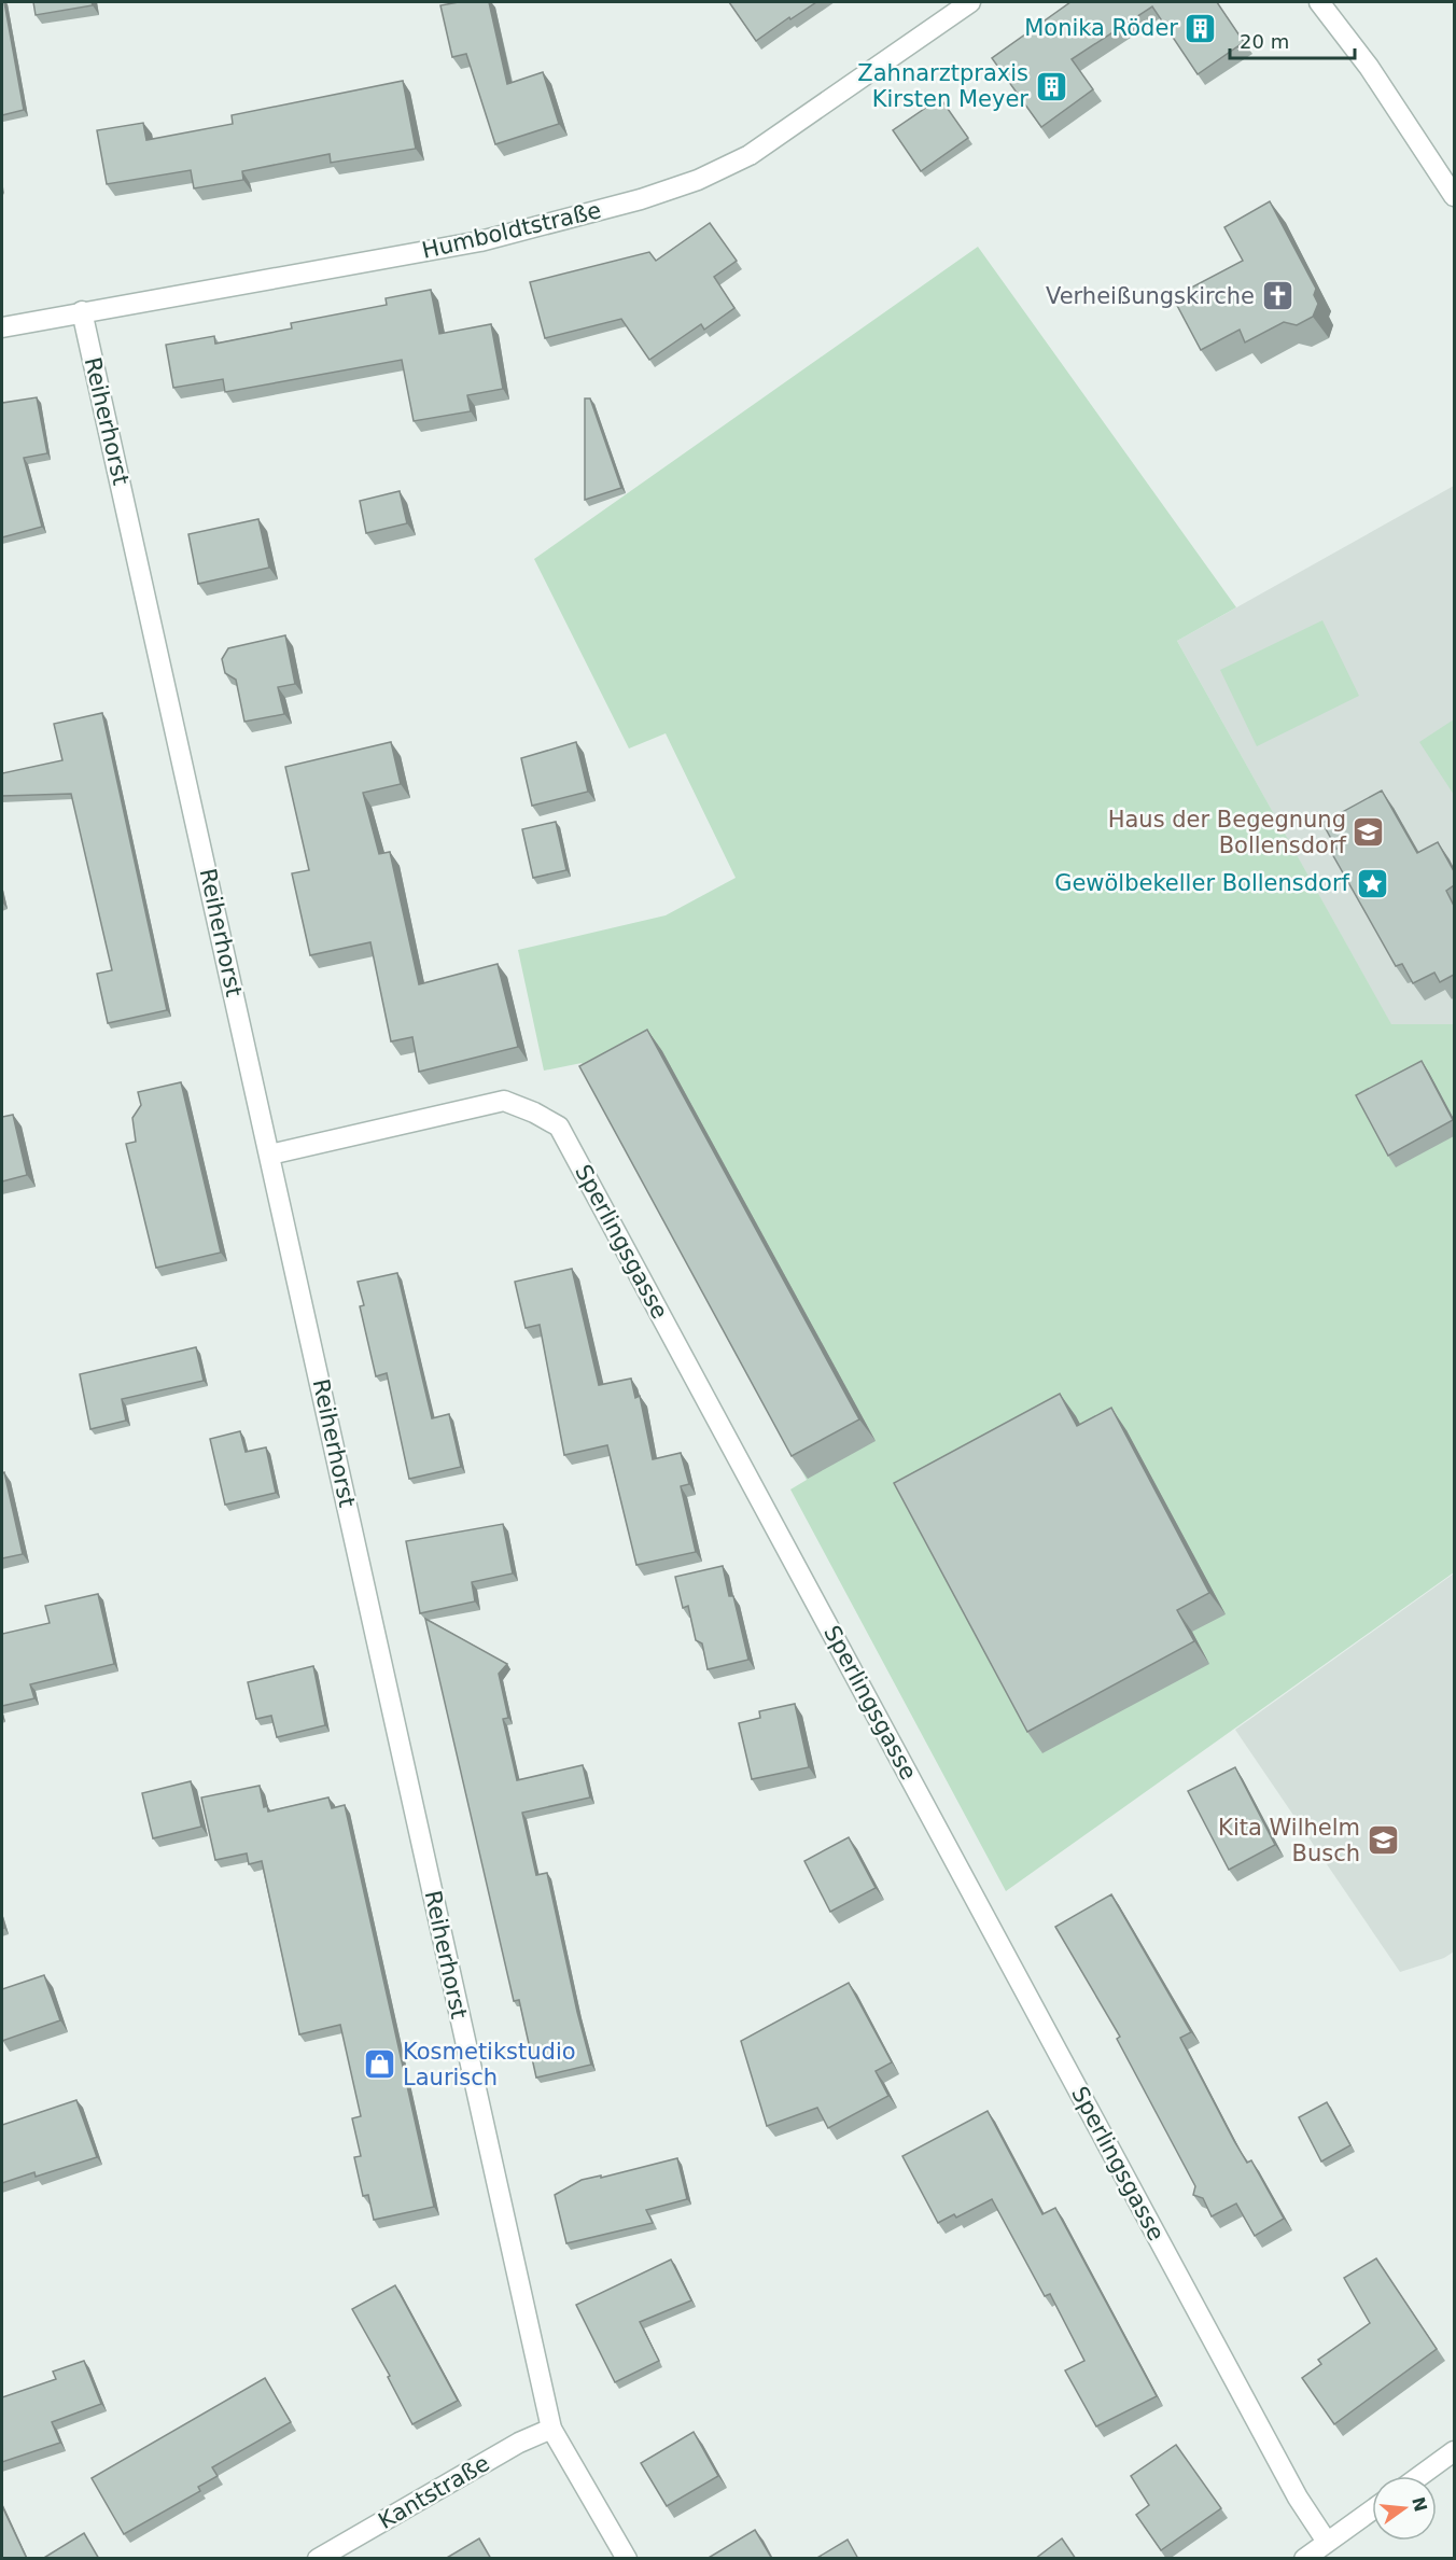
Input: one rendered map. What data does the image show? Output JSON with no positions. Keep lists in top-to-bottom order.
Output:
{
  "streets": {
    "street": [
      "Humboldtstraße",
      "Reiherhorst",
      "Sperlingsgasse",
      "Kantstraße"
    ]
  },
  "crossings": [
    ["Humboldtstraße", "Reiherhorst"],
    ["Reiherhorst", "Sperlingsgasse"],
    ["Reiherhorst", "Kantstraße"]
  ],
  "places": {
    "building": ["Monika Röder", "Zahnarztpraxis Kirsten Meyer"],
    "church": ["Verheißungskirche"],
    "school or university": ["Haus der Begegnung Bollensdorf", "Kita Wilhelm Busch"],
    "place": ["Gewölbekeller Bollensdorf"],
    "shop": ["Kosmetikstudio Laurisch"]
  },
  "scale_bar": "20 m",
  "north": "right"
}
